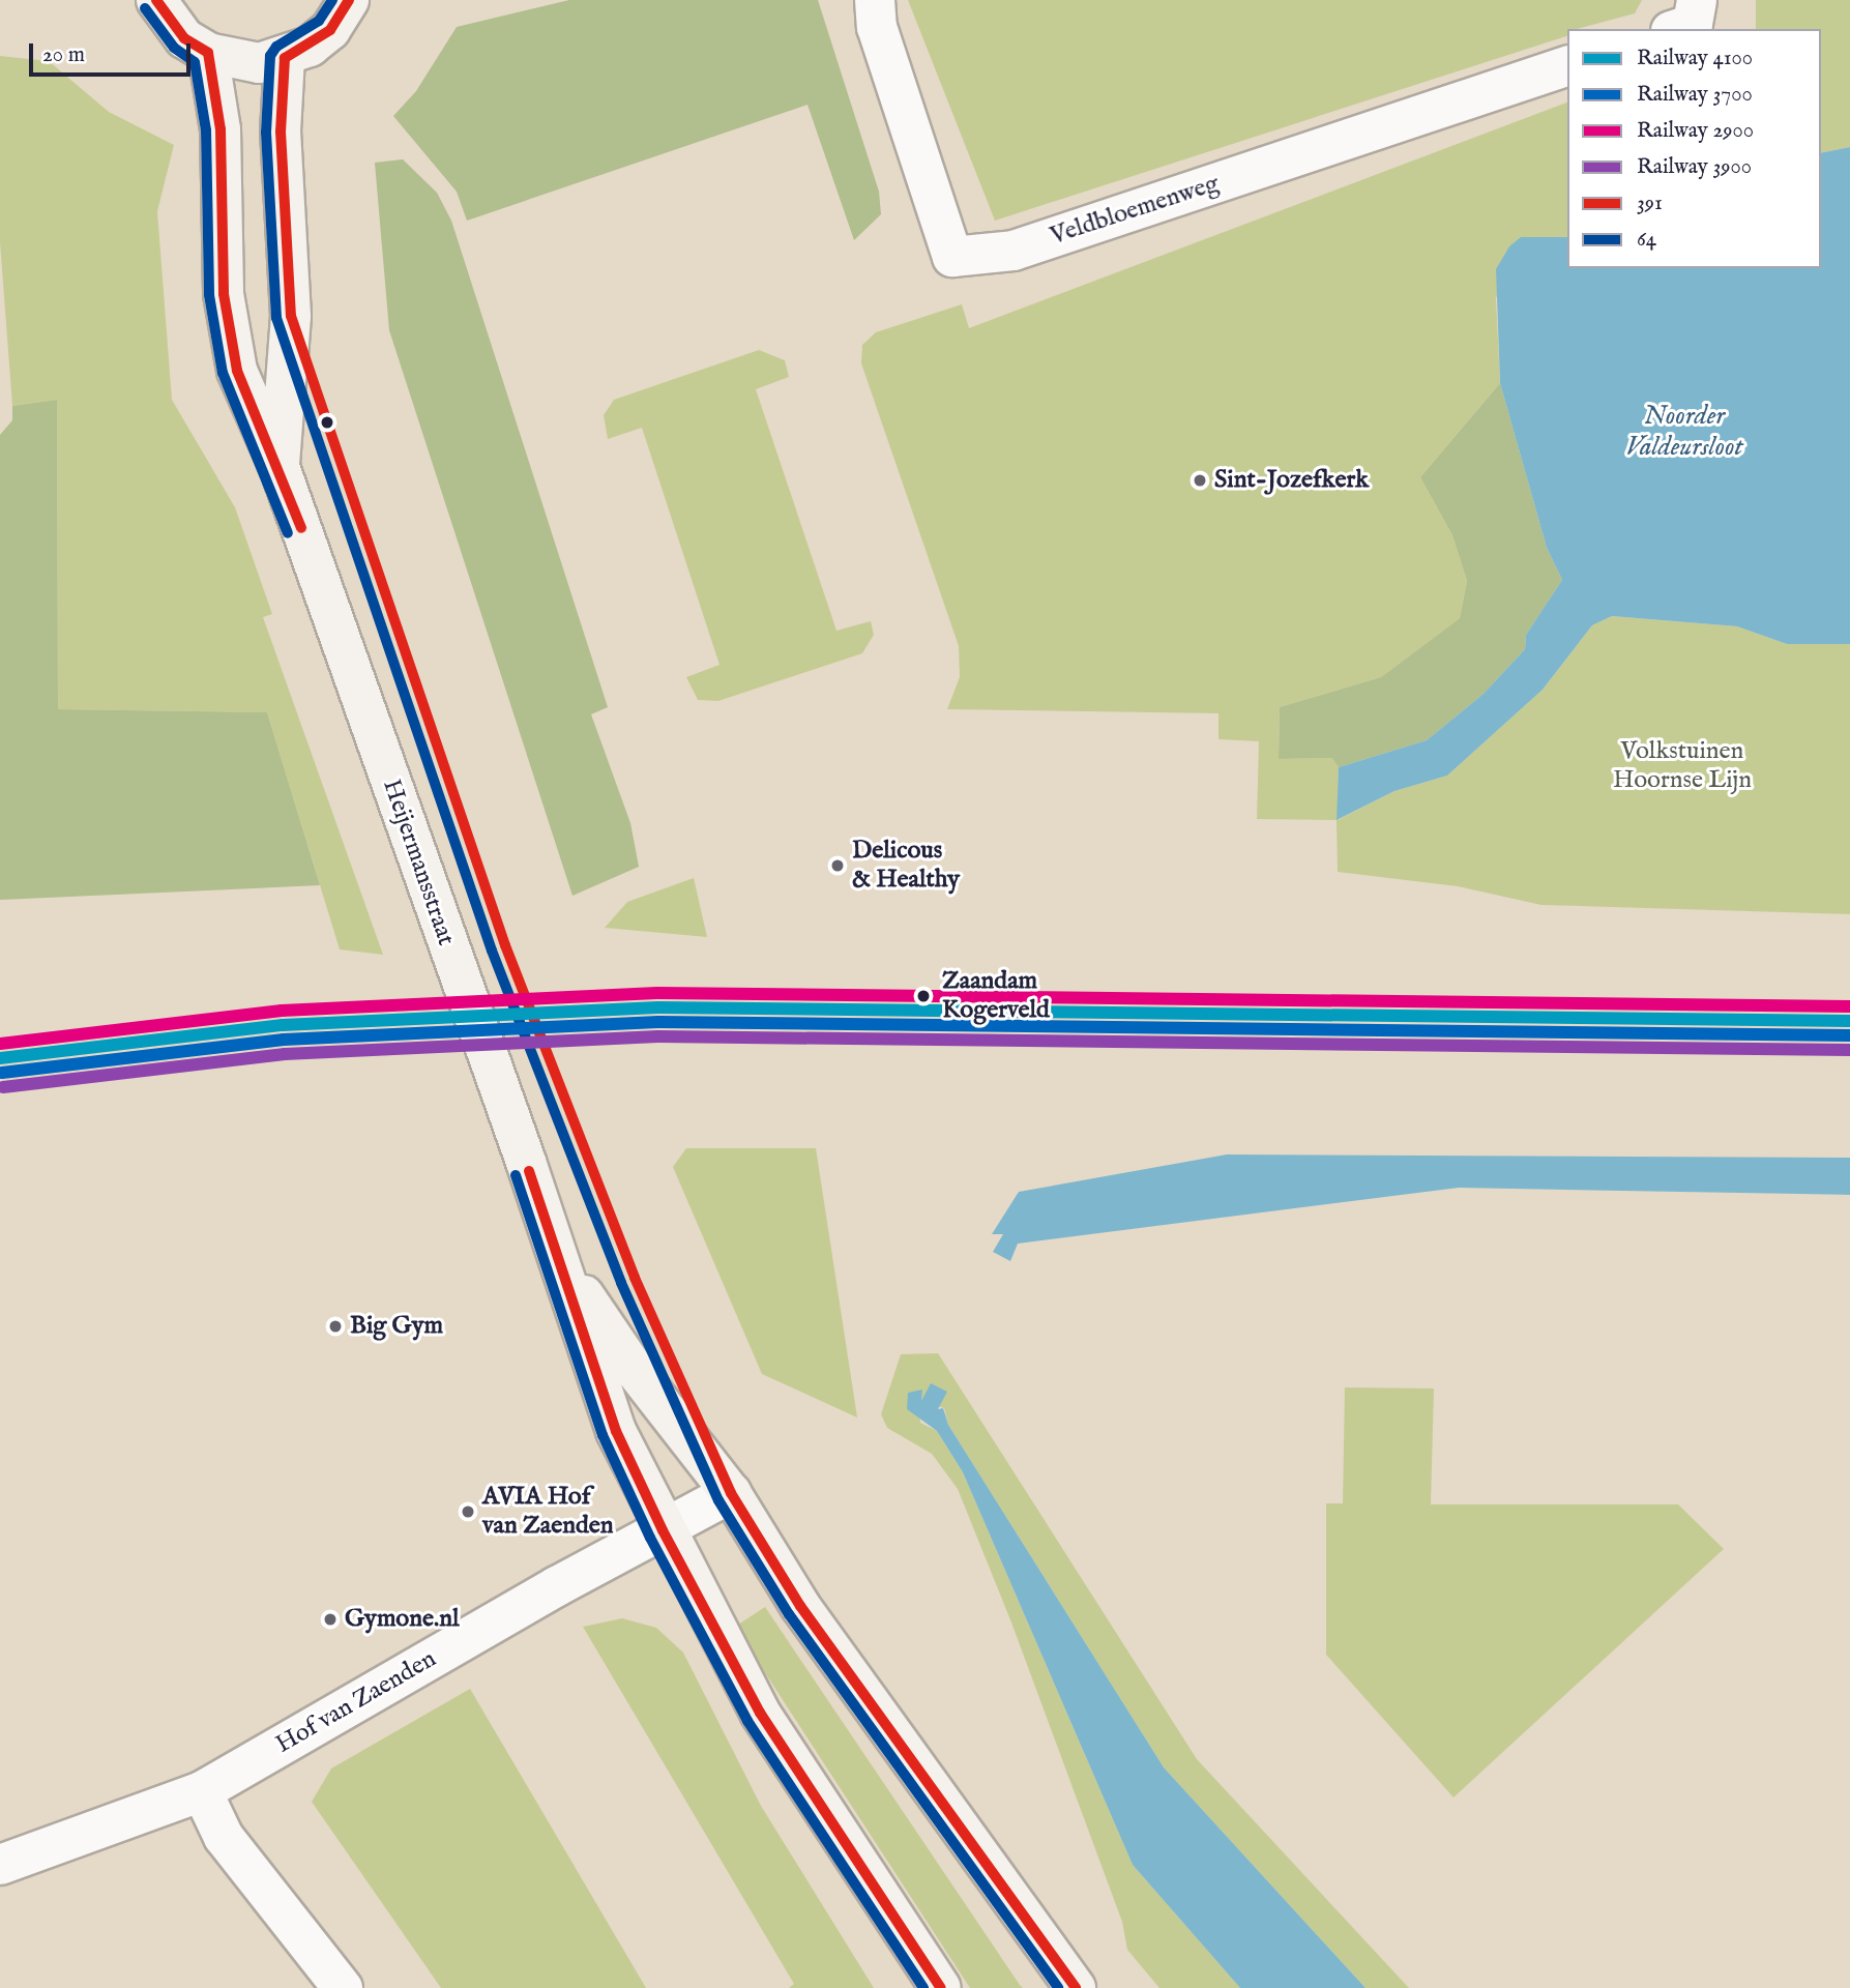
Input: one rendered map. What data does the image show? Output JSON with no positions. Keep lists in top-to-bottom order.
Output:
{
  "streets": {
    "main road": ["Heijermansstraat"],
    "street": ["Veldbloemenweg", "Hof van Zaenden"]
  },
  "crossings": [
    ["Heijermansstraat", "Hof van Zaenden"]
  ],
  "water": ["Noorder Valdeursloot"],
  "parks": ["Volkstuinen Hoornse Lijn"],
  "places": [
    "Sint-Jozefkerk",
    "Delicous & Healthy",
    "Zaandam Kogerveld",
    "Big Gym",
    "AVIA Hof van Zaenden",
    "Gymone.nl"
  ],
  "lines": [
    "transit line 391",
    "transit line 64",
    "rail line 2900",
    "rail line 4100",
    "rail line 3700",
    "rail line 3900"
  ],
  "legend": [
    "Railway 4100",
    "Railway 3700",
    "Railway 2900",
    "Railway 3900",
    "391",
    "64"
  ],
  "scale_bar": "20 m"
}
